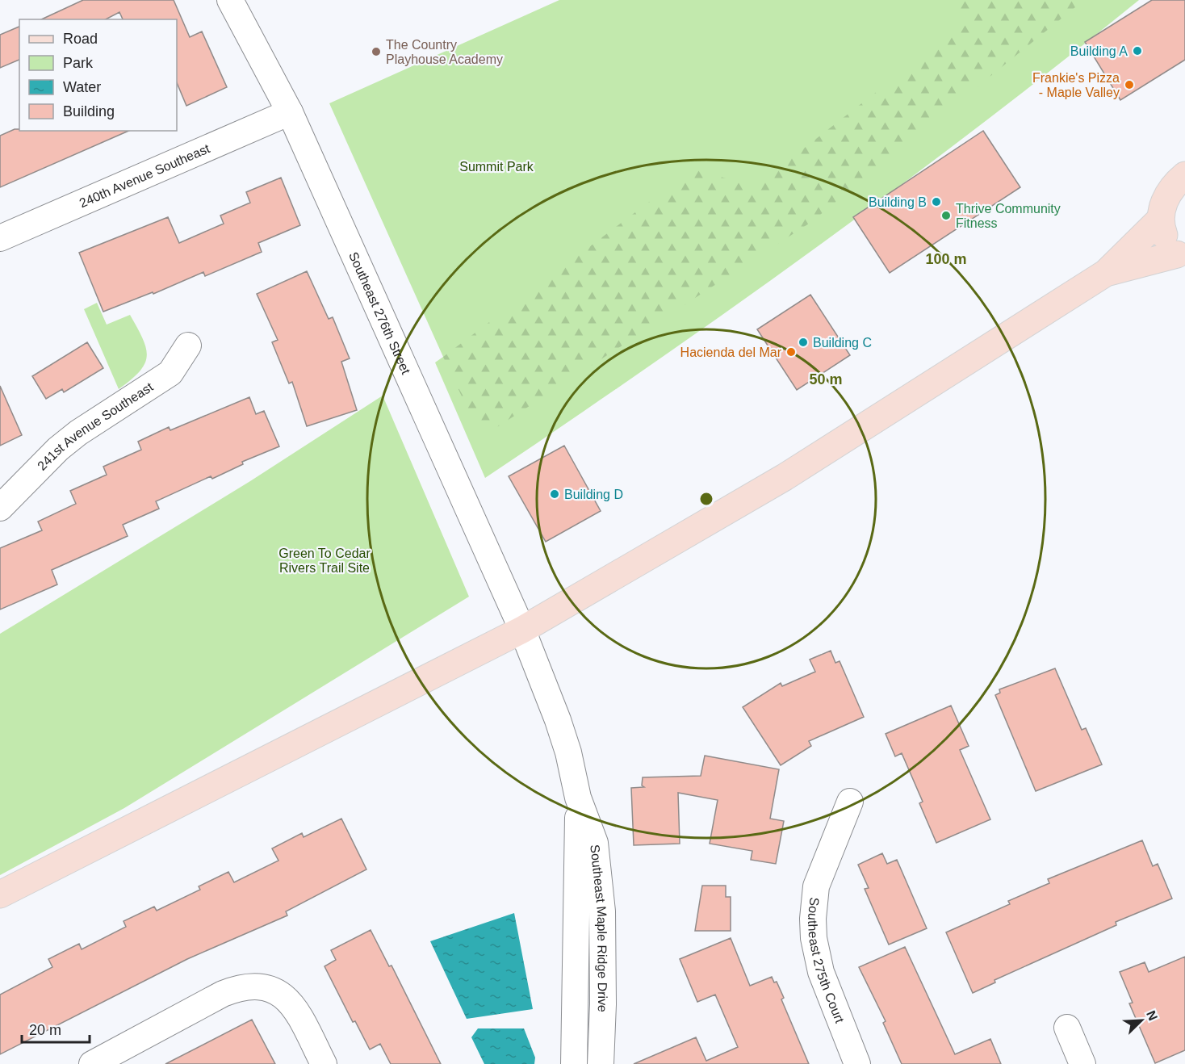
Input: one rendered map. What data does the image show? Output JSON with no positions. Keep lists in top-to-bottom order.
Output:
{
  "streets": {
    "street": [
      "240th Avenue Southeast",
      "Southeast 276th Street",
      "241st Avenue Southeast",
      "Southeast Maple Ridge Drive",
      "Southeast 275th Court"
    ]
  },
  "crossings": [
    ["240th Avenue Southeast", "Southeast 276th Street"],
    ["Southeast 276th Street", "Southeast Maple Ridge Drive"]
  ],
  "parks": ["Summit Park", "Green To Cedar Rivers Trail Site"],
  "places": [
    "Building A",
    "The Country Playhouse Academy",
    "Frankie's Pizza - Maple Valley",
    "Building B",
    "Thrive Community Fitness",
    "Building C",
    "Hacienda del Mar",
    "Building D"
  ],
  "legend": [
    "Road",
    "Park",
    "Water",
    "Building"
  ],
  "scale_bar": "20 m",
  "north": "top right",
  "rings": ["100 m", "50 m"]
}
